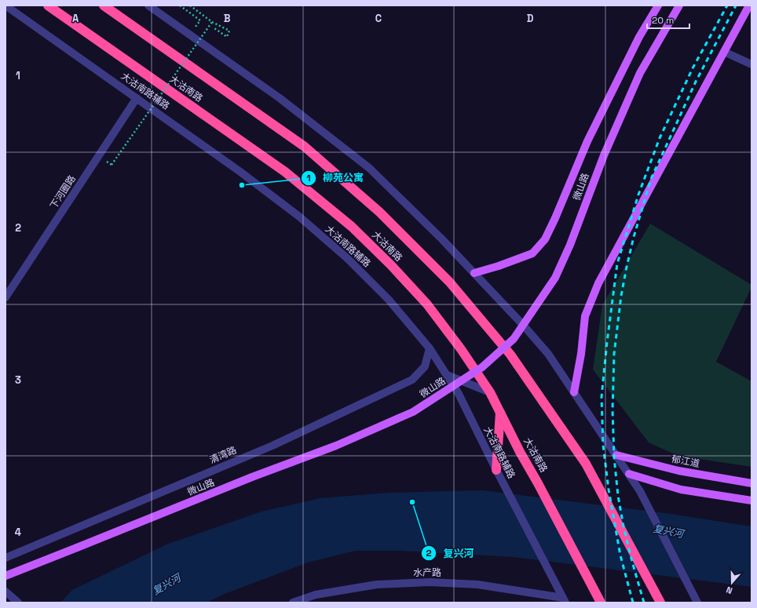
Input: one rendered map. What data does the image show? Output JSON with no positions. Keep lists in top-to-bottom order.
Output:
{
  "streets": {
    "highway": ["大沽南路"],
    "main road": ["微山路", "郁江道"],
    "street": [
      "大沽南路辅路",
      "下河圈路",
      "清湾路",
      "水产路"
    ]
  },
  "crossings": [
    ["大沽南路辅路", "下河圈路"],
    ["大沽南路辅路", "清湾路"],
    ["大沽南路辅路", "水产路"]
  ],
  "water": ["复兴河"],
  "places": ["柳苑公寓", "复兴河"],
  "scale_bar": "20 m",
  "north": "bottom",
  "grid": {
    "columns": [
      "A",
      "B",
      "C",
      "D"
    ],
    "rows": [
      "1",
      "2",
      "3",
      "4"
    ]
  }
}
